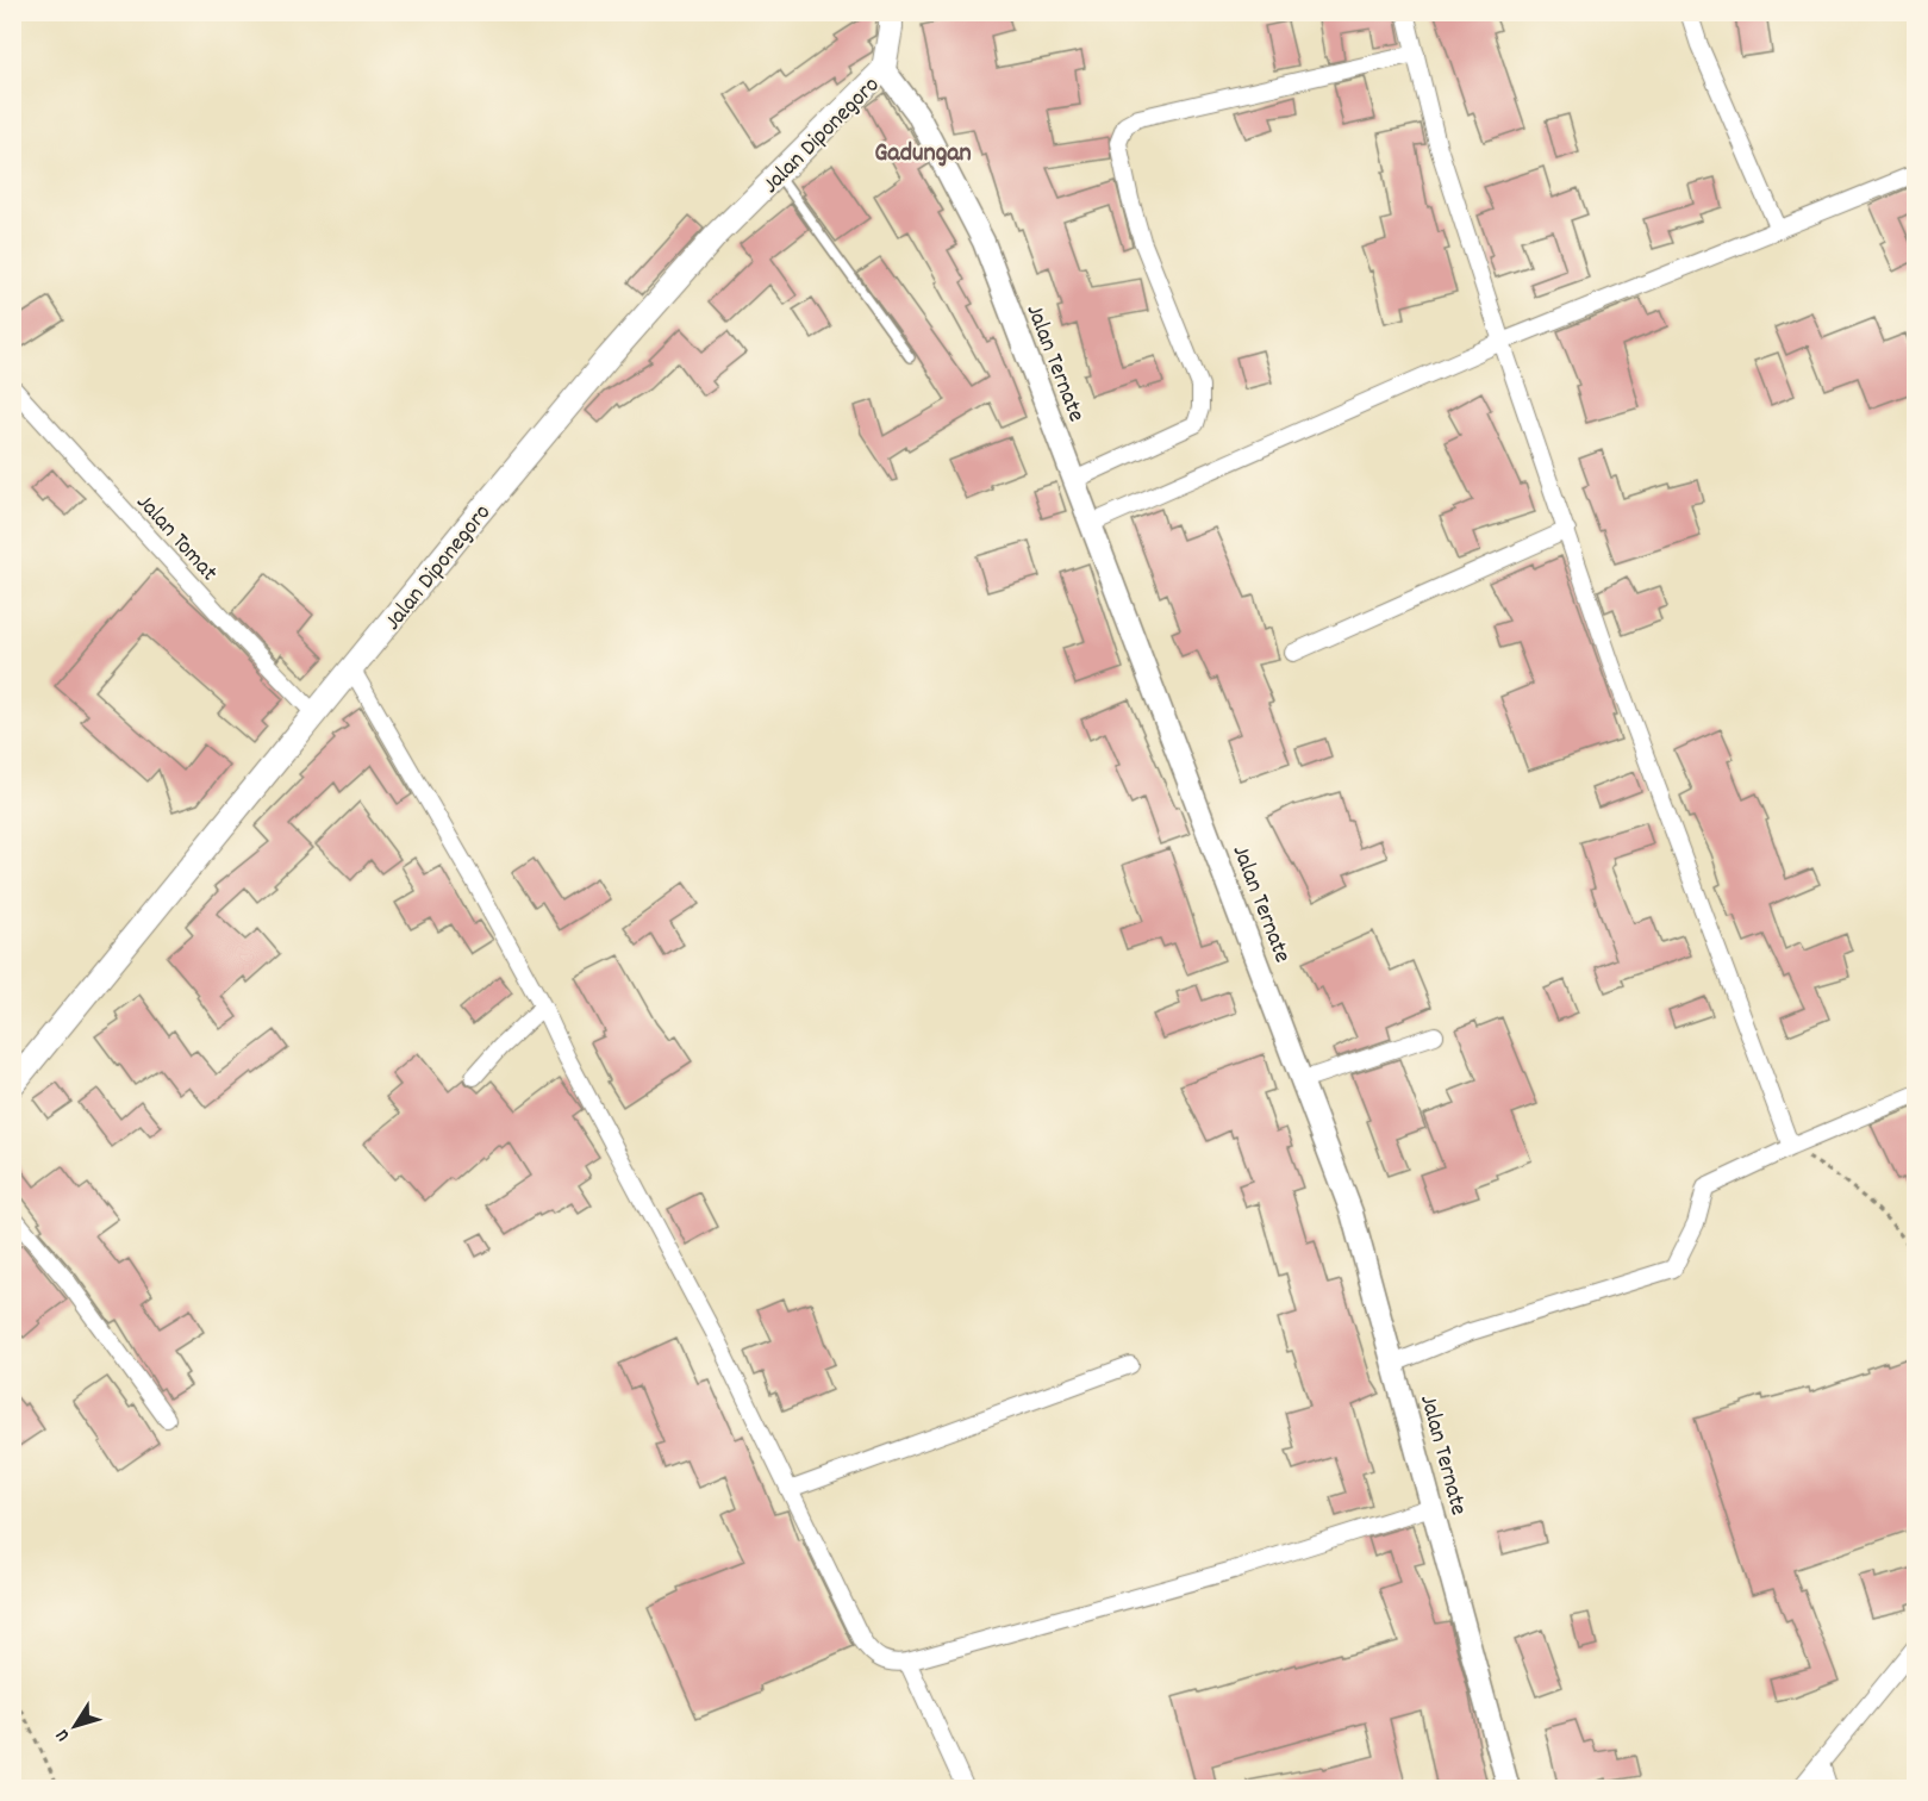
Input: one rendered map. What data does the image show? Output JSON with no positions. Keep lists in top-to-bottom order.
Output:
{
  "streets": {
    "main road": ["Jalan Diponegoro"],
    "street": ["Jalan Ternate", "Jalan Tomat"]
  },
  "crossings": [
    ["Jalan Diponegoro", "Jalan Ternate"],
    ["Jalan Diponegoro", "Jalan Tomat"]
  ],
  "districts": ["Gadungan"],
  "north": "bottom left"
}
